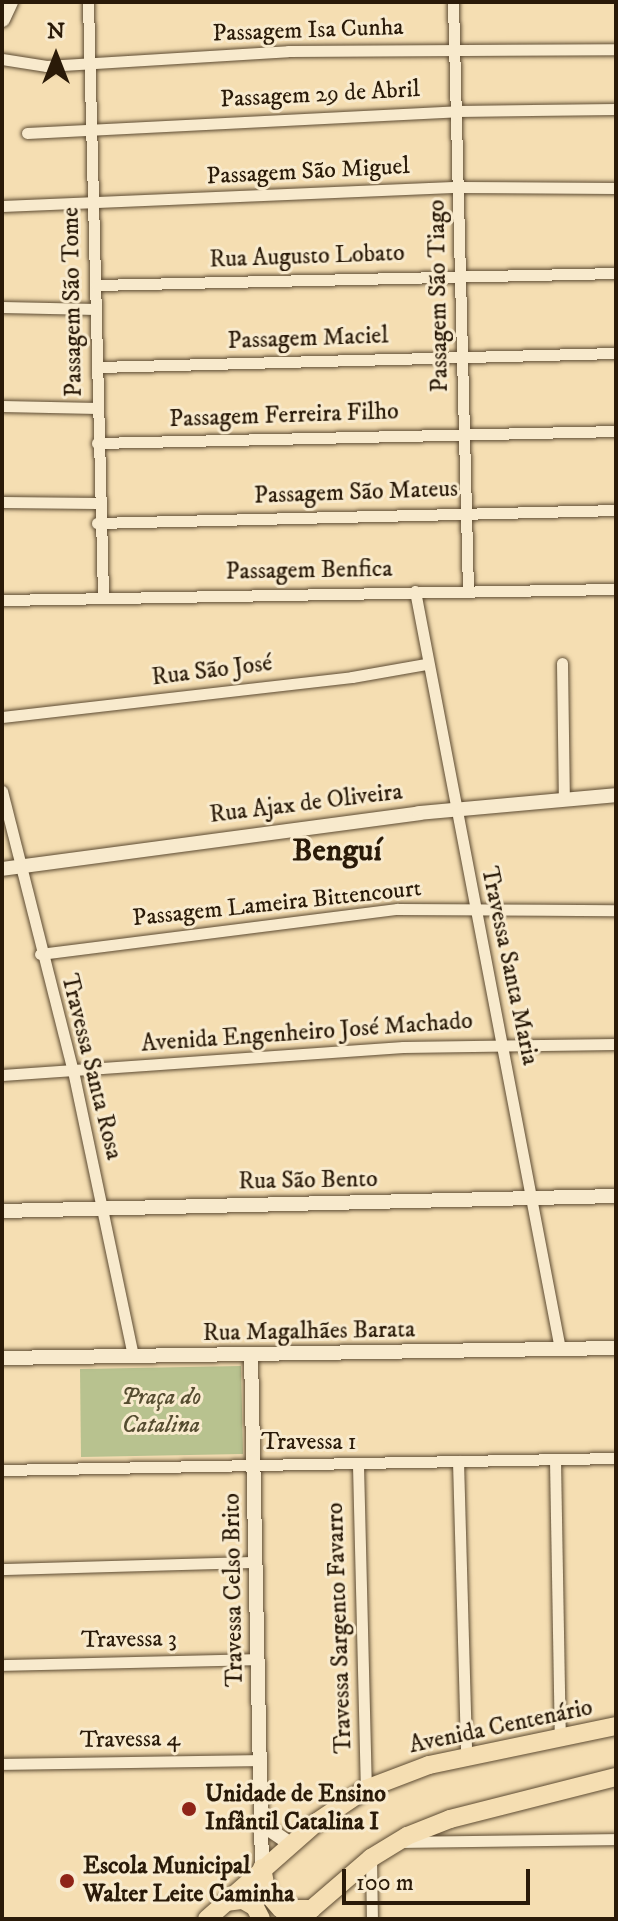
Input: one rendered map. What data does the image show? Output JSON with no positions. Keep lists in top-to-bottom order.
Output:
{
  "streets": {
    "main road": ["Avenida Centenário"],
    "street": [
      "Passagem Isa Cunha",
      "Passagem 29 de Abril",
      "Passagem São Miguel",
      "Rua Augusto Lobato",
      "Passagem São Tiago",
      "Passagem São Tome",
      "Passagem Maciel",
      "Passagem Ferreira Filho",
      "Passagem São Mateus",
      "Passagem Benfica",
      "Rua São José",
      "Rua Ajax de Oliveira",
      "Passagem Lameira Bittencourt",
      "Travessa Santa Maria",
      "Avenida Engenheiro José Machado",
      "Travessa Santa Rosa",
      "Rua São Bento",
      "Rua Magalhães Barata",
      "Travessa 1",
      "Travessa Celso Brito",
      "Travessa Sargento Favarro",
      "Travessa 3",
      "Travessa 4"
    ]
  },
  "crossings": [
    ["Passagem Isa Cunha", "Passagem São Tiago"],
    ["Passagem Isa Cunha", "Passagem São Tome"],
    ["Passagem 29 de Abril", "Passagem São Tiago"],
    ["Passagem 29 de Abril", "Passagem São Tome"],
    ["Passagem São Miguel", "Passagem São Tiago"],
    ["Passagem São Miguel", "Passagem São Tome"],
    ["Rua Augusto Lobato", "Passagem São Tiago"],
    ["Rua Augusto Lobato", "Passagem São Tome"],
    ["Passagem São Tiago", "Passagem Maciel"],
    ["Passagem São Tiago", "Passagem Ferreira Filho"],
    ["Passagem São Tiago", "Passagem São Mateus"],
    ["Passagem São Tiago", "Passagem Benfica"],
    ["Passagem São Tome", "Passagem Maciel"],
    ["Passagem São Tome", "Passagem Ferreira Filho"],
    ["Passagem São Tome", "Passagem São Mateus"],
    ["Passagem São Tome", "Passagem Benfica"],
    ["Passagem Benfica", "Travessa Santa Maria"],
    ["Rua São José", "Travessa Santa Maria"],
    ["Rua Ajax de Oliveira", "Travessa Santa Maria"],
    ["Rua Ajax de Oliveira", "Travessa Santa Rosa"],
    ["Passagem Lameira Bittencourt", "Travessa Santa Maria"],
    ["Passagem Lameira Bittencourt", "Travessa Santa Rosa"],
    ["Travessa Santa Maria", "Avenida Engenheiro José Machado"],
    ["Travessa Santa Maria", "Rua São Bento"],
    ["Travessa Santa Maria", "Rua Magalhães Barata"],
    ["Avenida Engenheiro José Machado", "Travessa Santa Rosa"],
    ["Travessa Santa Rosa", "Rua São Bento"],
    ["Travessa Santa Rosa", "Rua Magalhães Barata"],
    ["Rua Magalhães Barata", "Travessa Celso Brito"],
    ["Travessa 1", "Travessa Celso Brito"],
    ["Travessa 1", "Travessa Sargento Favarro"],
    ["Travessa Celso Brito", "Travessa 3"],
    ["Travessa Celso Brito", "Avenida Centenário"],
    ["Travessa Celso Brito", "Travessa 4"],
    ["Travessa Sargento Favarro", "Avenida Centenário"]
  ],
  "districts": ["Benguí"],
  "parks": ["Praça do Catalina"],
  "places": ["Unidade de Ensino Infântil Catalina I", "Escola Municipal Walter Leite Caminha"],
  "scale_bar": "100 m",
  "north": "top"
}
